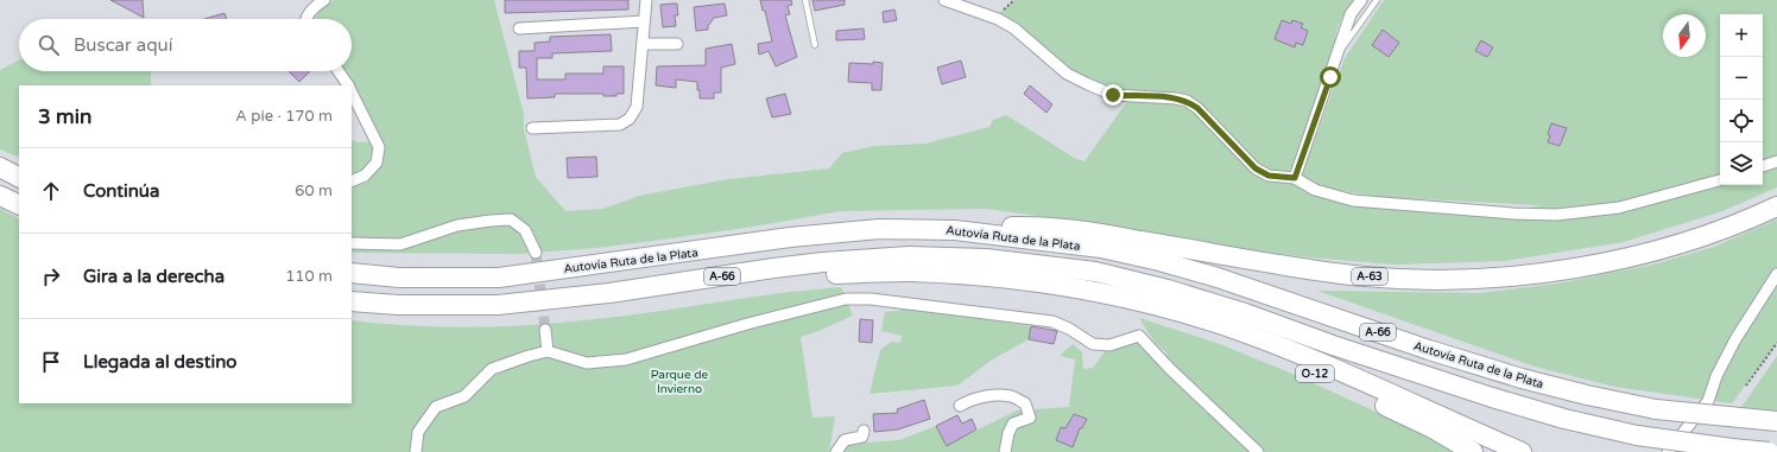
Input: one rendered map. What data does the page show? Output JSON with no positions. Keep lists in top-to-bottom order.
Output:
{
  "streets": {
    "highway": [
      "Autovía Ruta de la Plata",
      "A-66",
      "A-63",
      "O-12"
    ]
  },
  "crossings": [
    ["Autovía Ruta de la Plata", "A-63"]
  ],
  "parks": ["Parque de Invierno"],
  "north": "bottom",
  "page": {
    "map_buttons": ["+", "−"],
    "search": "Buscar aquí",
    "heading": ["3 min", "A pie · 170 m"],
    "list": [
      ["Continúa", "60 m"],
      ["Gira a la derecha", "110 m"],
      "Llegada al destino"
    ]
  }
}
